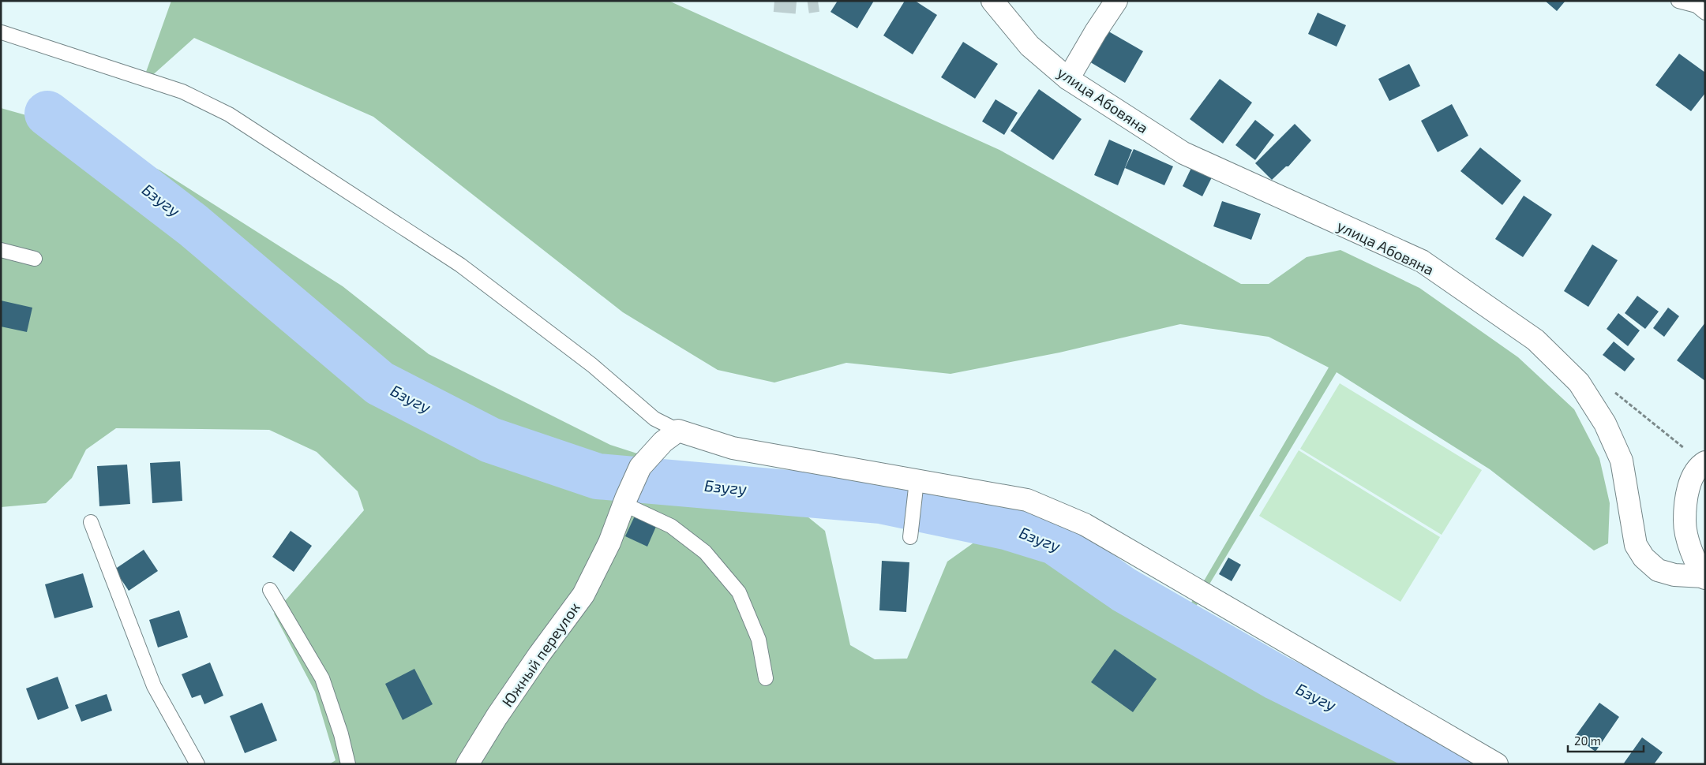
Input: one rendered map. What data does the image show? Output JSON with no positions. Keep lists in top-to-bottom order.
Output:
{
  "streets": {
    "street": ["улица Абовяна", "Южный переулок"]
  },
  "water": ["Бзугу"],
  "scale_bar": "20 m"
}
